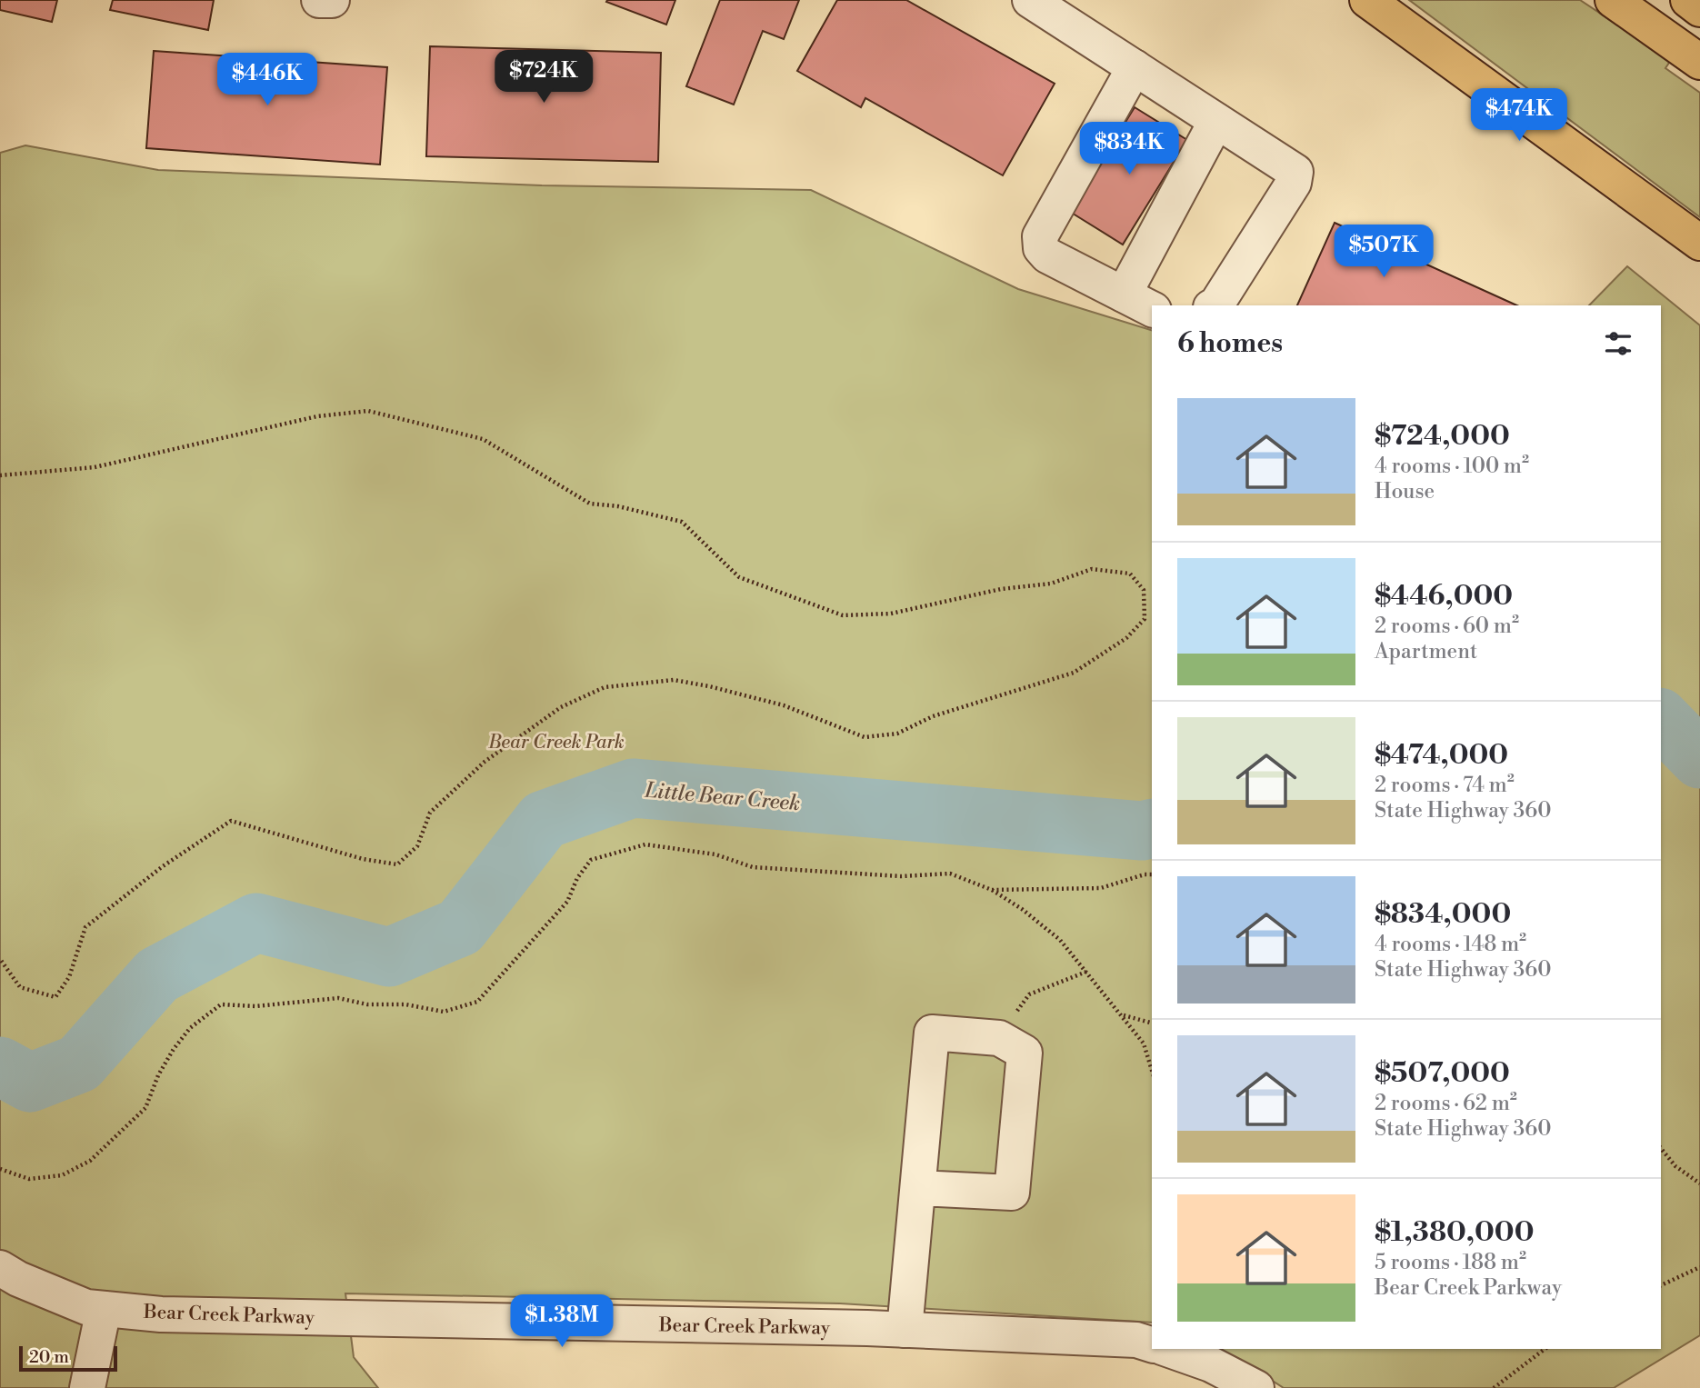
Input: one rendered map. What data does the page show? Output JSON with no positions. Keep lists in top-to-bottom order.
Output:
{
  "streets": {
    "street": ["Bear Creek Parkway"]
  },
  "water": ["Little Bear Creek"],
  "parks": ["Bear Creek Park"],
  "scale_bar": "20 m",
  "page": {
    "price": [
      "$724K",
      "$446K",
      "$474K",
      "$834K",
      "$507K",
      "$1.38M"
    ],
    "heading": "6 homes",
    "list": [
      {
        "name": "$724,000",
        "note": "4 rooms · 100 m² · House"
      },
      {
        "name": "$446,000",
        "note": "2 rooms · 60 m² · Apartment"
      },
      {
        "name": "$474,000",
        "note": "2 rooms · 74 m² · State Highway 360"
      },
      {
        "name": "$834,000",
        "note": "4 rooms · 148 m² · State Highway 360"
      },
      {
        "name": "$507,000",
        "note": "2 rooms · 62 m² · State Highway 360"
      },
      {
        "name": "$1,380,000",
        "note": "5 rooms · 188 m² · Bear Creek Parkway"
      }
    ],
    "scale": "20 m"
  }
}
